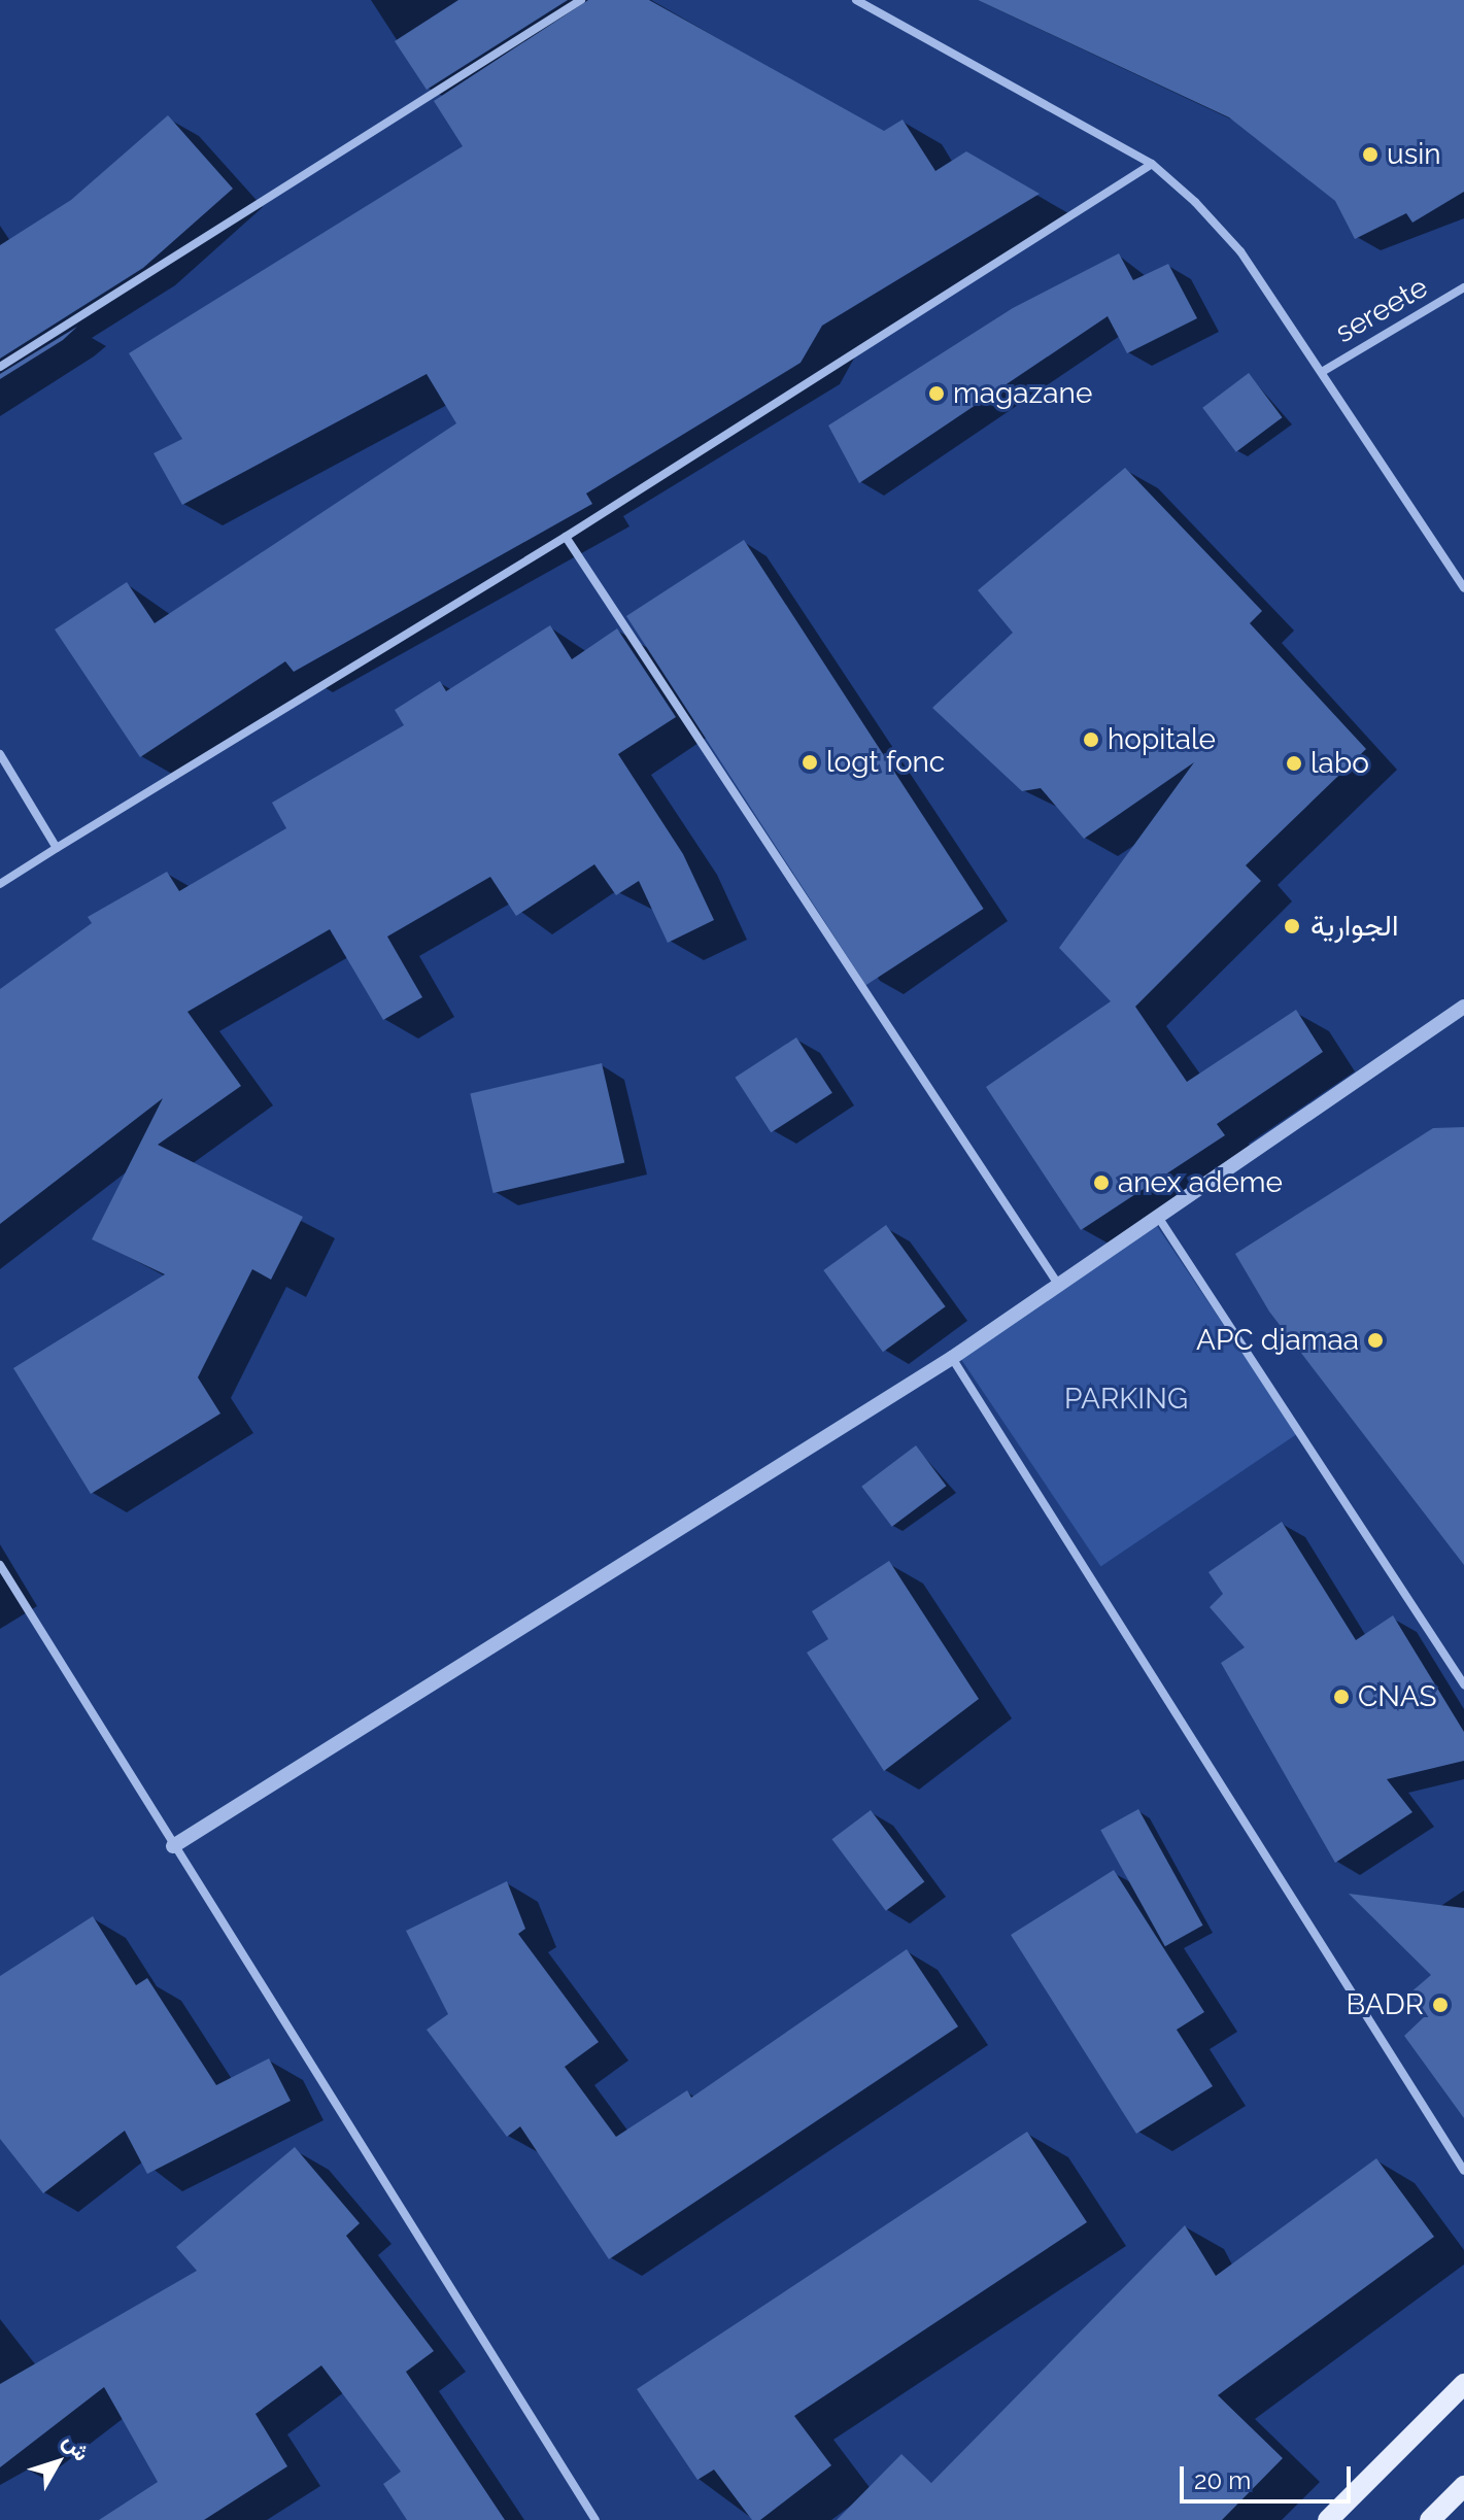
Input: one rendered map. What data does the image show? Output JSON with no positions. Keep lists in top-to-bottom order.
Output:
{
  "streets": {
    "street": ["sereete"]
  },
  "parks": ["PARKING"],
  "places": [
    "usin",
    "magazane",
    "hopitale",
    "logt fonc",
    "labo",
    "الجوارية",
    "anex ademe",
    "APC djamaa",
    "CNAS",
    "BADR"
  ],
  "scale_bar": "20 m",
  "north": "top right"
}
